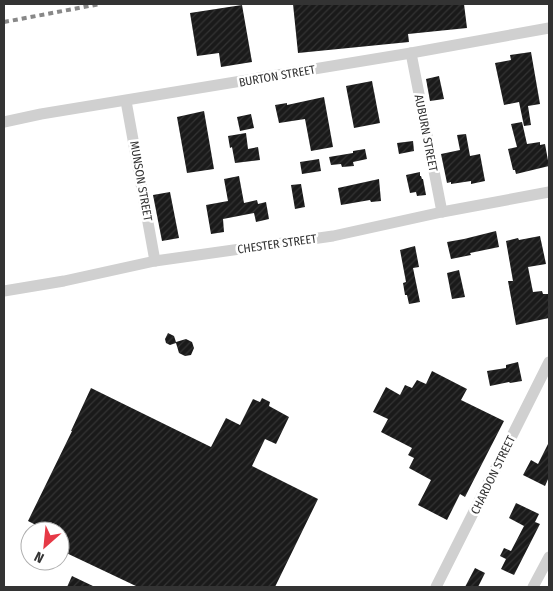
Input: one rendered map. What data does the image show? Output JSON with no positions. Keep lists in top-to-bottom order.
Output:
{
  "streets": {
    "street": [
      "BURTON STREET",
      "AUBURN STREET",
      "MUNSON STREET",
      "CHESTER STREET",
      "CHARDON STREET"
    ]
  },
  "crossings": [
    ["BURTON STREET", "AUBURN STREET"],
    ["BURTON STREET", "MUNSON STREET"],
    ["AUBURN STREET", "CHESTER STREET"],
    ["MUNSON STREET", "CHESTER STREET"]
  ],
  "north": "bottom left"
}
